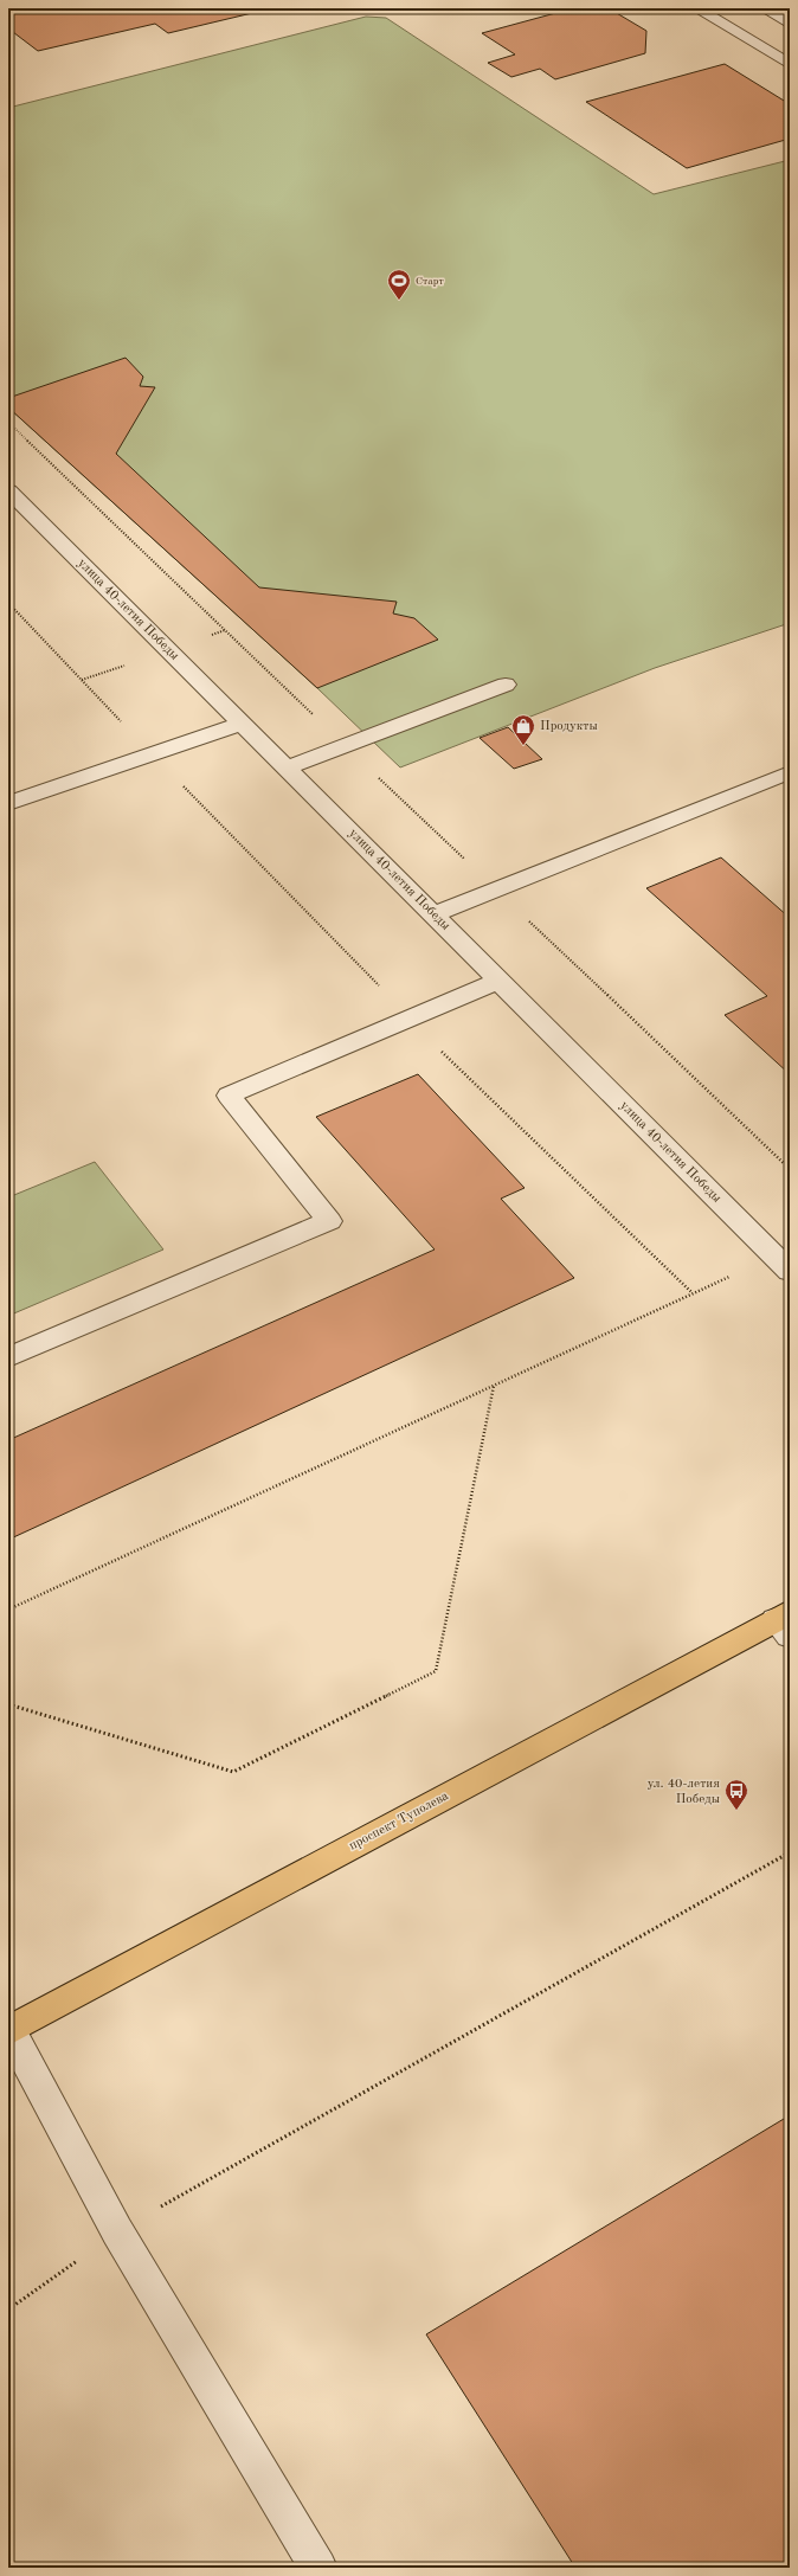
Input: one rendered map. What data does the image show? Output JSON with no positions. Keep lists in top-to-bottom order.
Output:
{
  "streets": {
    "main road": ["проспект Туполева"],
    "street": ["улица 40-летия Победы"]
  },
  "places": {
    "sports": ["Старт"],
    "shop": ["Продукты"],
    "bus stop": ["ул. 40-летия Победы"]
  }
}
